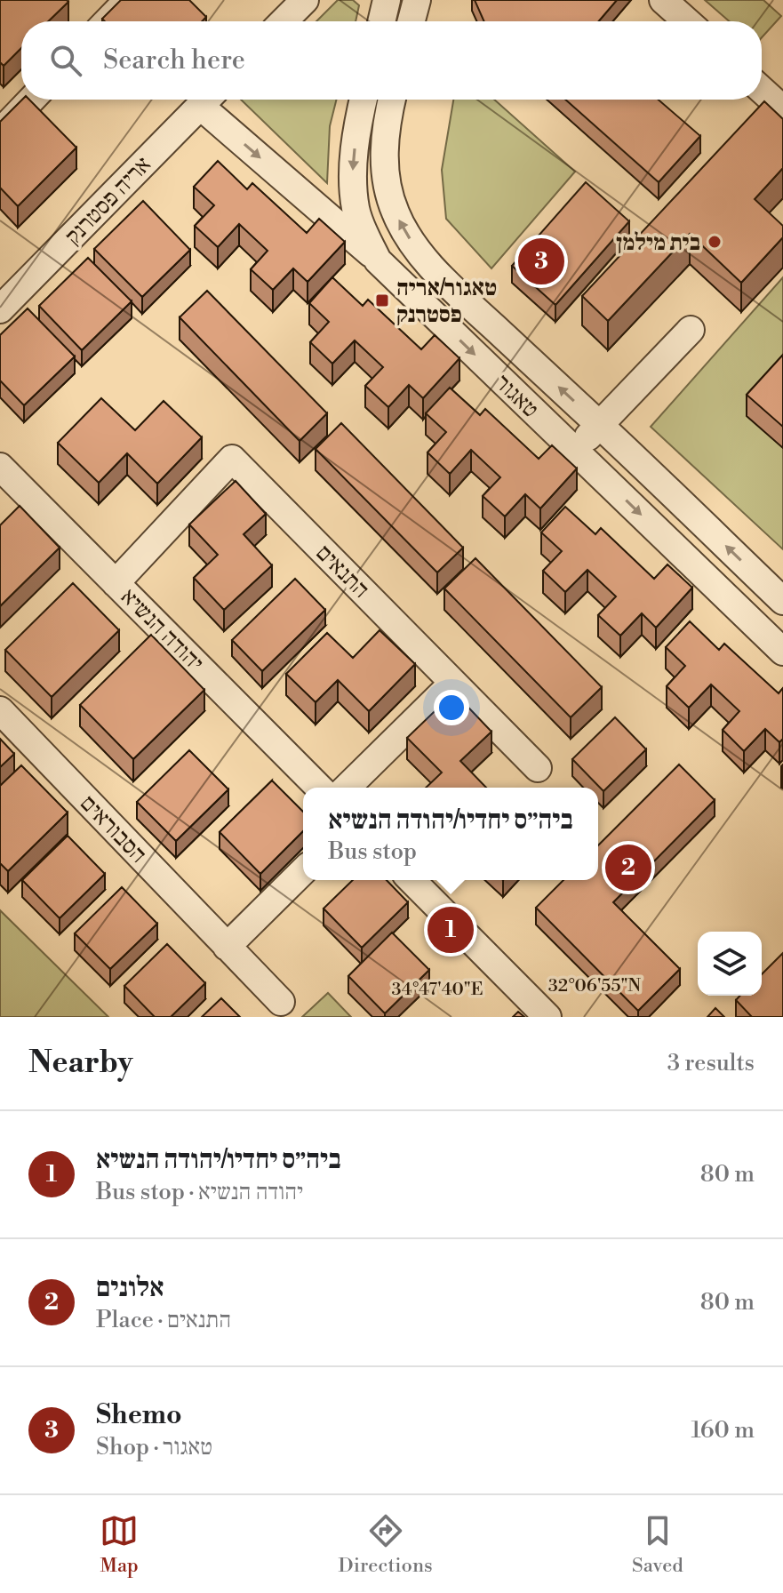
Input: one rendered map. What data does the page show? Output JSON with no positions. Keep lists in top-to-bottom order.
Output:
{
  "streets": {
    "street": [
      "אריה פסטרנק",
      "טאגור",
      "התנאים",
      "יהודה הנשיא",
      "הסבוראים"
    ]
  },
  "crossings": [
    ["התנאים", "יהודה הנשיא"]
  ],
  "places": {
    "other": ["בית מילמן"],
    "transit": ["טאגור/אריה פסטרנק"]
  },
  "page": {
    "search": "Search here",
    "pins": ["3", "2", "1"],
    "popup": ["ביה״ס יחדיו/יהודה הנשיא", "Bus stop"],
    "heading": ["Nearby", "3 results"],
    "list": [
      {
        "mark": "1",
        "name": "ביה״ס יחדיו/יהודה הנשיא",
        "note": "Bus stop · יהודה הנשיא",
        "value": "80 m"
      },
      {
        "mark": "2",
        "name": "אלונים",
        "note": "Place · התנאים",
        "value": "80 m"
      },
      {
        "mark": "3",
        "name": "Shemo",
        "note": "Shop · טאגור",
        "value": "160 m"
      }
    ],
    "nav": ["Map", "Directions", "Saved"]
  },
  "coordinates": ["32°06'55\"N", "34°47'40\"E"]
}
